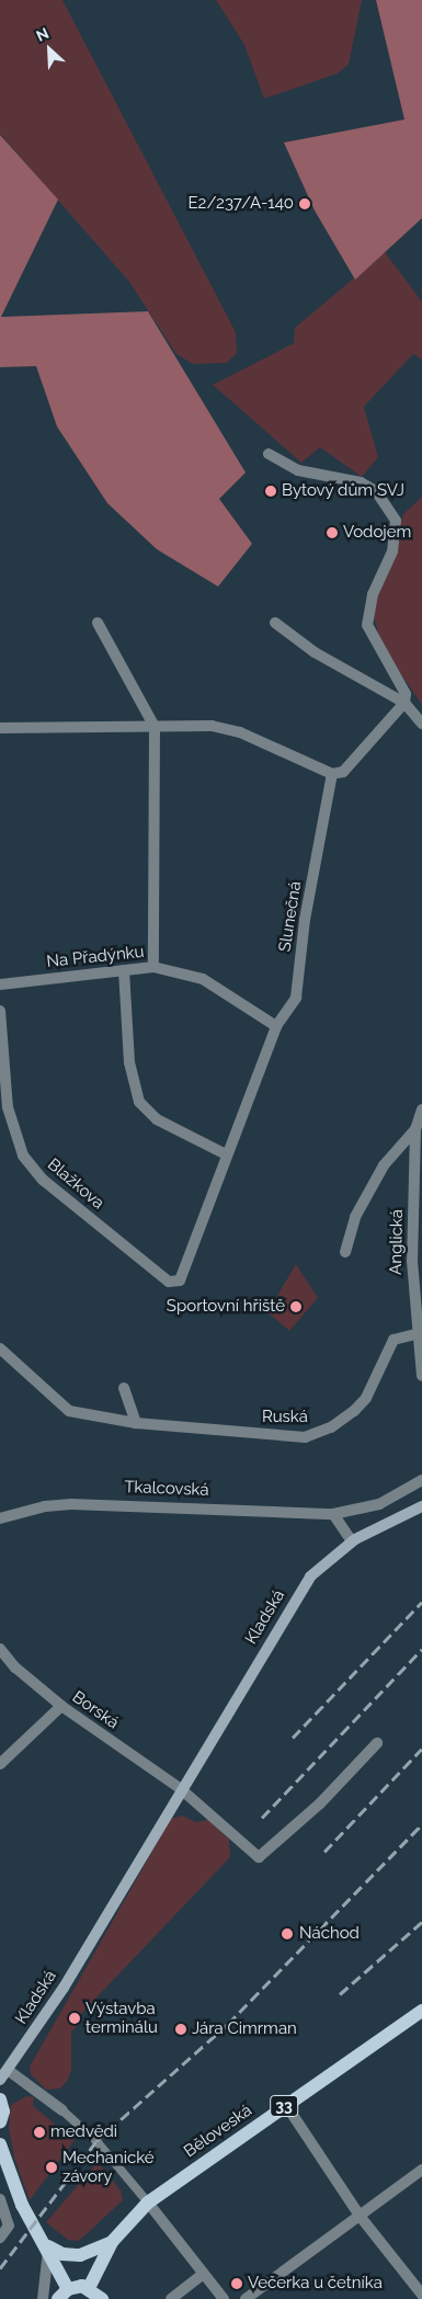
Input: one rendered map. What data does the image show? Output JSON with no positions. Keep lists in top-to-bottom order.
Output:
{
  "streets": {
    "main road": ["Kladská", "33", "Běloveská"],
    "street": [
      "Slunečná",
      "Na Přadýnku",
      "Blažkova",
      "Anglická",
      "Ruská",
      "Tkalcovská",
      "Borská"
    ]
  },
  "crossings": [
    ["Slunečná", "Na Přadýnku"],
    ["Slunečná", "Blažkova"],
    ["Anglická", "Ruská"],
    ["Kladská", "Borská"]
  ],
  "places": [
    "E2/237/A-140",
    "Bytový dům SVJ",
    "Vodojem",
    "Sportovní hřiště",
    "Náchod",
    "Výstavba terminálu",
    "Jára Cimrman",
    "medvědi",
    "Mechanické závory",
    "Večerka u četníka"
  ],
  "north": "top left"
}
